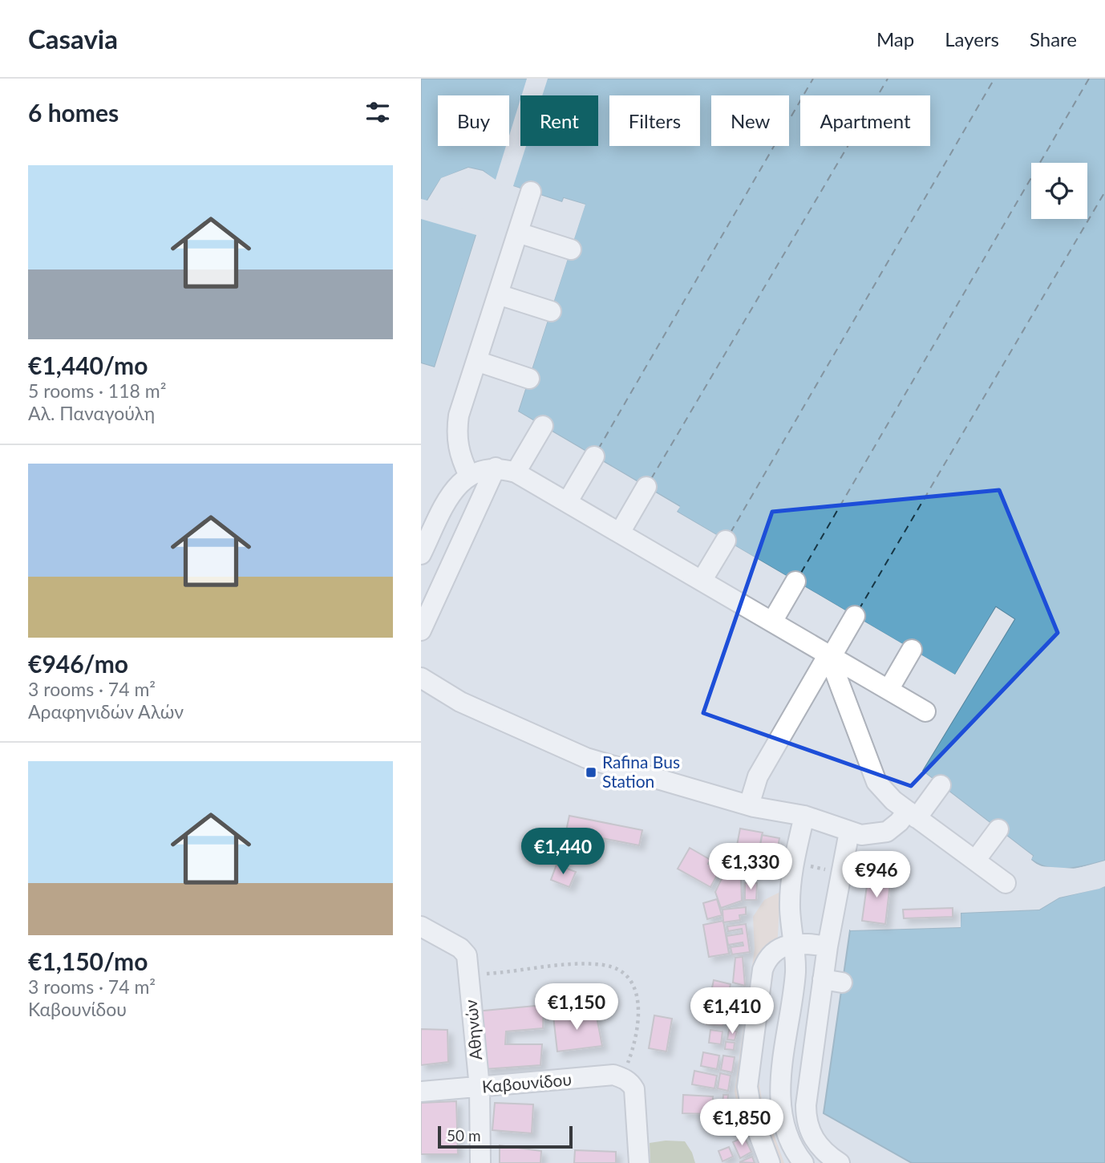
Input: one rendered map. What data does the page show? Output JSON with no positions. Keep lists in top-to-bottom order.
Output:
{
  "streets": {
    "street": ["Αθηνών", "Καβουνίδου"]
  },
  "crossings": [
    ["Αθηνών", "Καβουνίδου"]
  ],
  "places": {
    "transit": ["Rafina Bus Station"]
  },
  "scale_bar": "50 m",
  "page": {
    "header": "Casavia",
    "nav": ["Map", "Layers", "Share"],
    "heading": "6 homes",
    "chip": [
      "Buy",
      "Rent",
      "Filters",
      "New",
      "Apartment"
    ],
    "list": [
      {
        "name": "€1,440/mo",
        "note": "5 rooms · 118 m² · Αλ. Παναγούλη"
      },
      {
        "name": "€946/mo",
        "note": "3 rooms · 74 m² · Αραφηνιδών Αλών"
      },
      {
        "name": "€1,150/mo",
        "note": "3 rooms · 74 m² · Καβουνίδου"
      }
    ],
    "price": [
      "€1,440",
      "€1,330",
      "€946",
      "€1,150",
      "€1,410",
      "€1,850"
    ],
    "scale": "50 m"
  }
}
